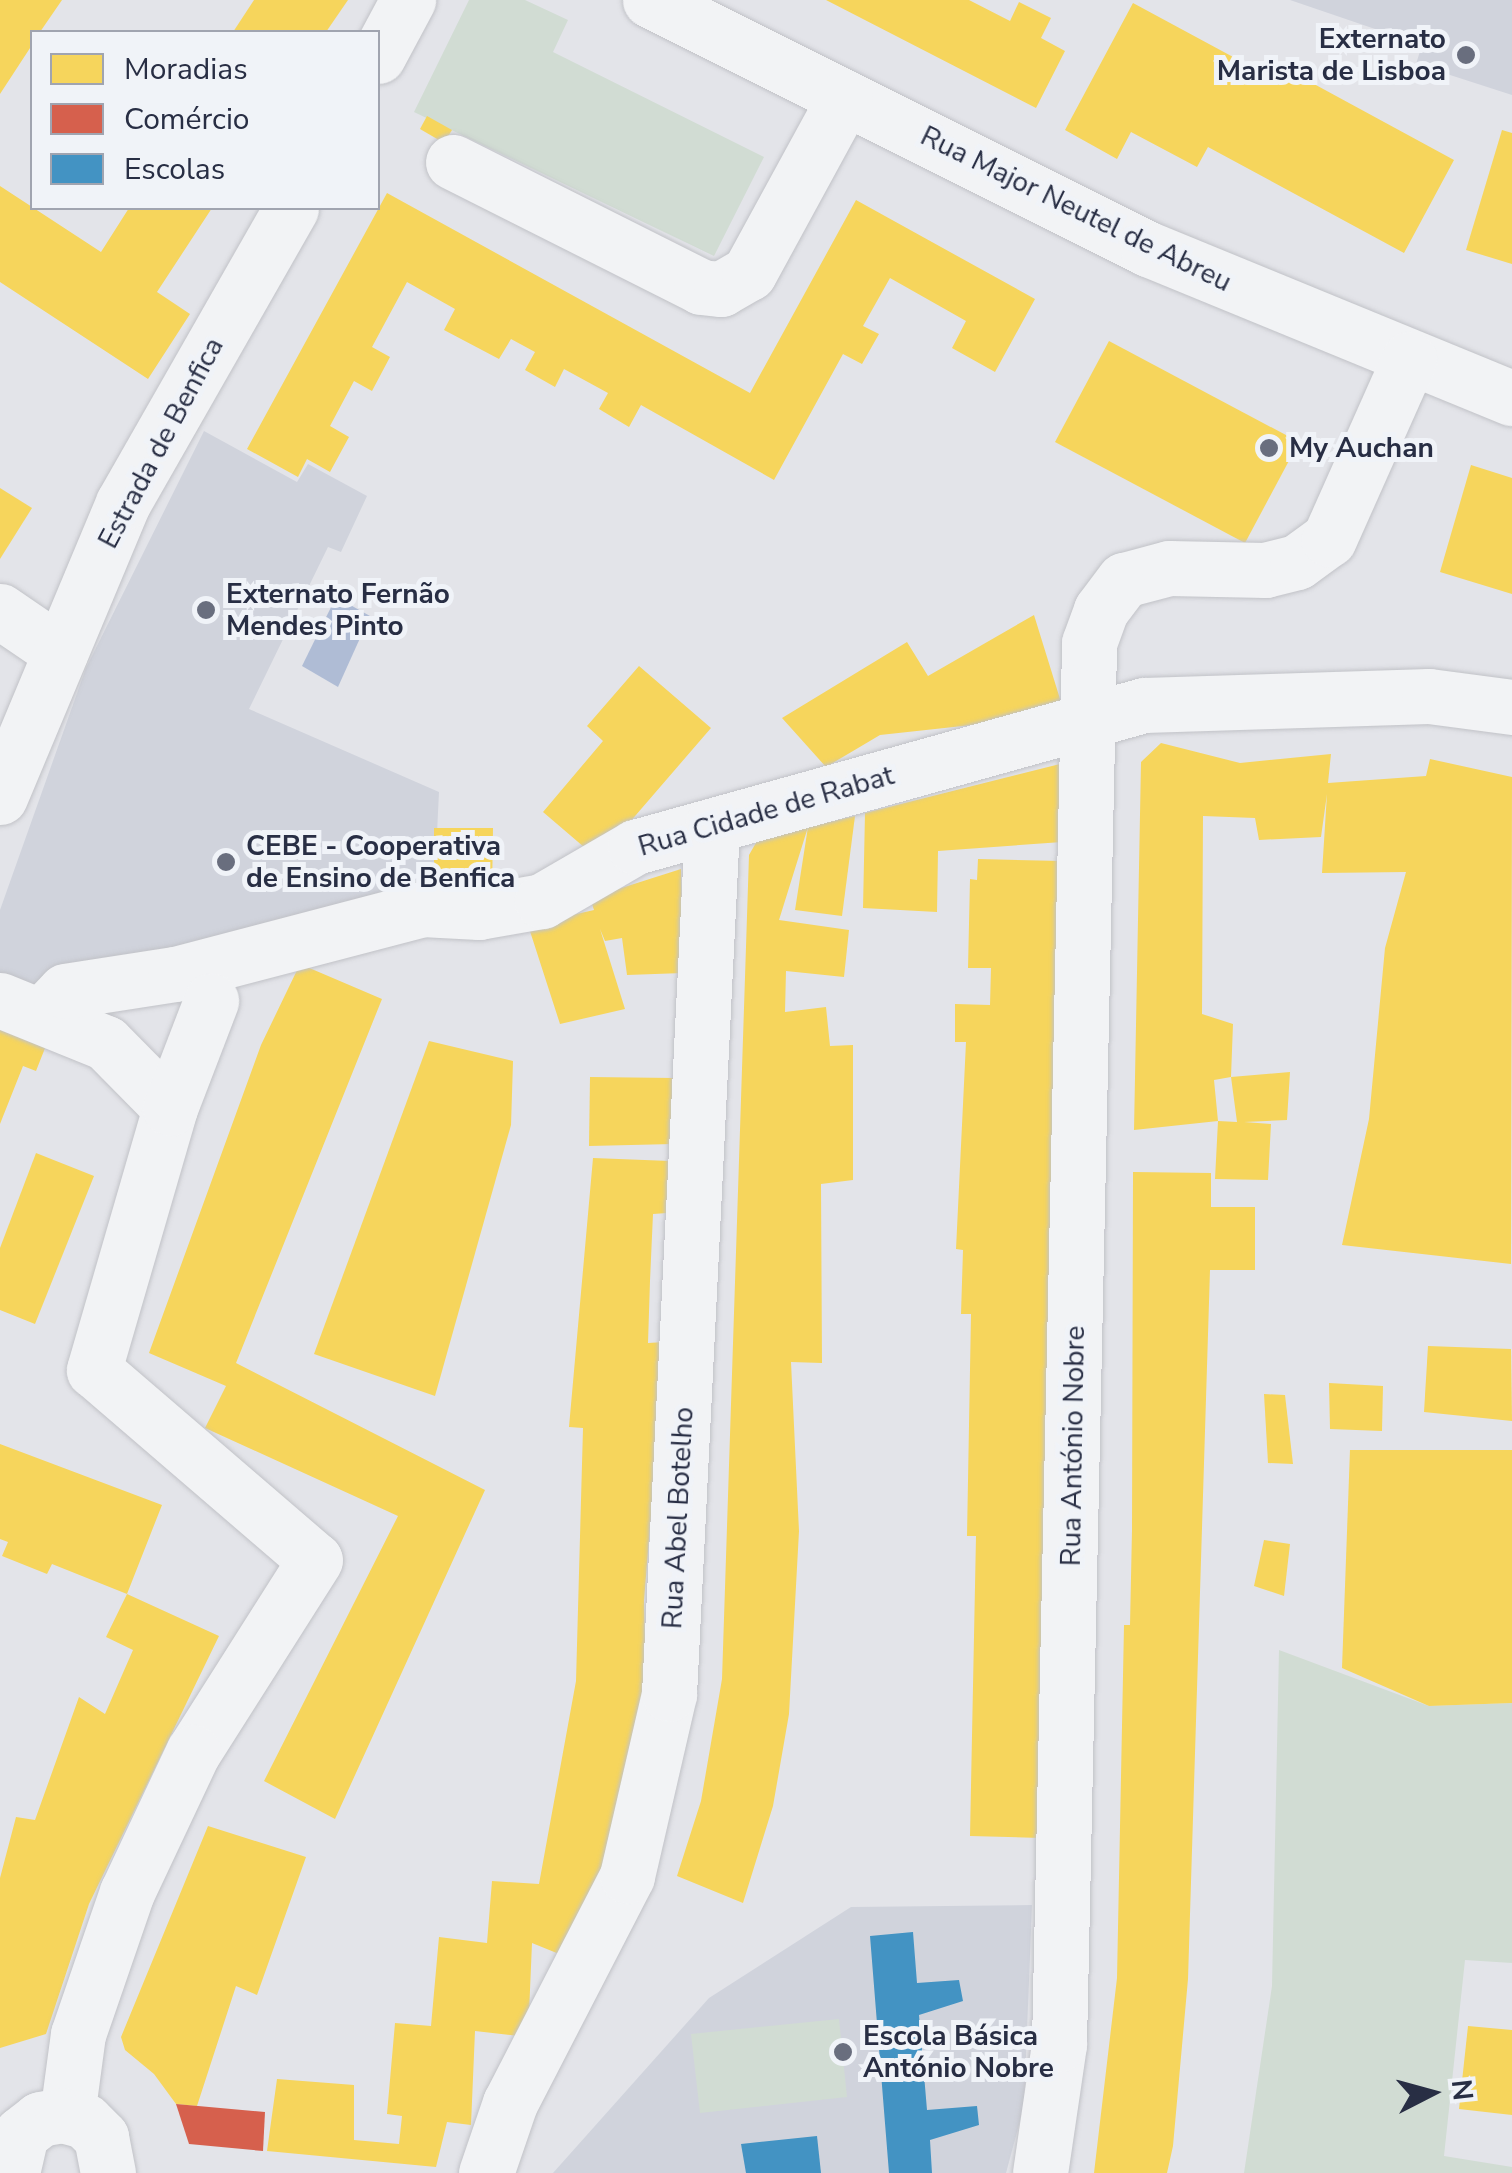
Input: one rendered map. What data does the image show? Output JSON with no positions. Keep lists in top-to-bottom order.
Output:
{
  "streets": {
    "street": [
      "Rua Major Neutel de Abreu",
      "Estrada de Benfica",
      "Rua Cidade de Rabat",
      "Rua António Nobre",
      "Rua Abel Botelho"
    ]
  },
  "crossings": [
    ["Rua Major Neutel de Abreu", "Rua António Nobre"],
    ["Rua Cidade de Rabat", "Rua António Nobre"],
    ["Rua Cidade de Rabat", "Rua Abel Botelho"]
  ],
  "places": [
    "Externato Marista de Lisboa",
    "My Auchan",
    "Externato Fernão Mendes Pinto",
    "CEBE - Cooperativa de Ensino de Benfica",
    "Escola Básica António Nobre"
  ],
  "legend": ["Moradias", "Comércio", "Escolas"],
  "north": "right"
}
